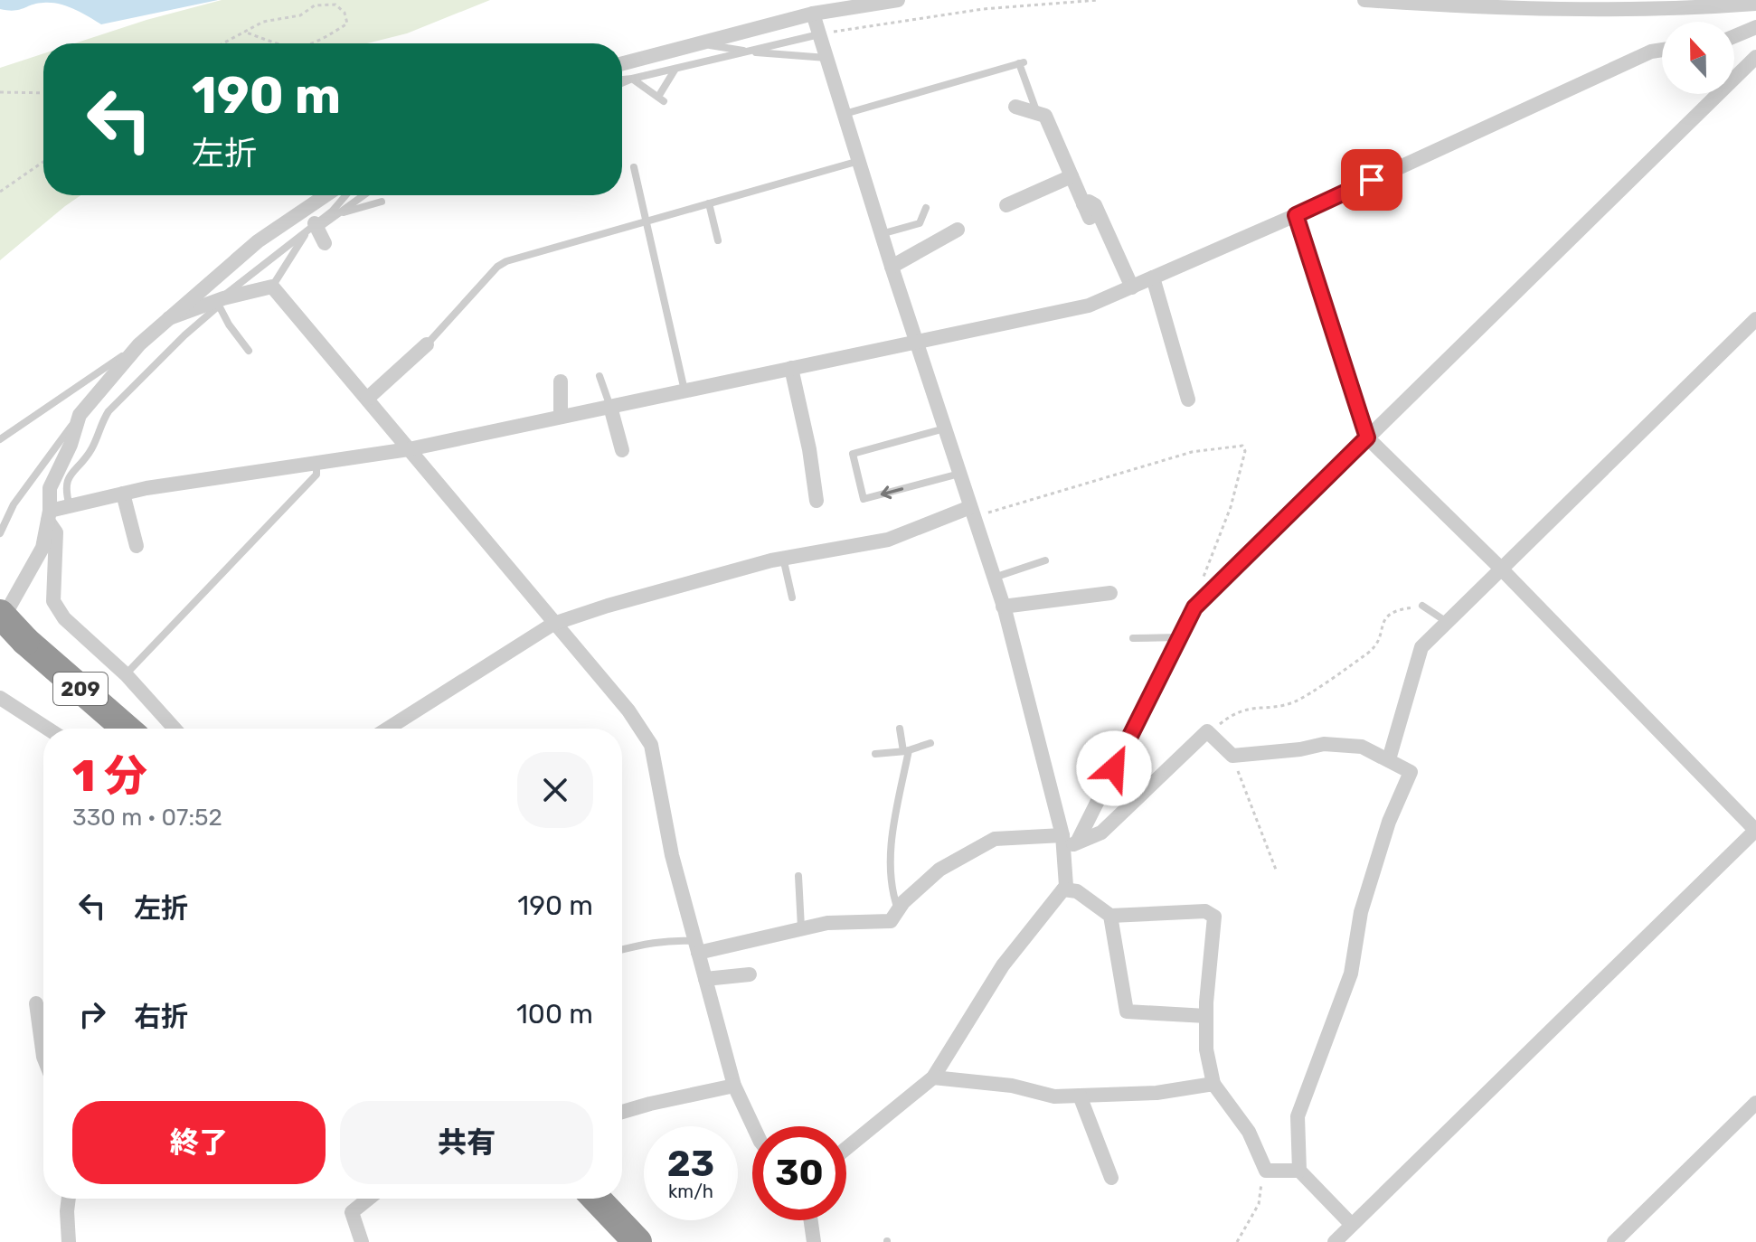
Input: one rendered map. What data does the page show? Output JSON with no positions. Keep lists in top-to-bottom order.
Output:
{
  "streets": {
    "highway": ["209"]
  },
  "north": "top",
  "page": {
    "turn": ["190 m", "左折"],
    "heading": ["1 分", "330 m · 07:52"],
    "list": [
      {
        "name": "左折",
        "value": "190 m"
      },
      {
        "name": "右折",
        "value": "100 m"
      }
    ],
    "buttons": ["終了", "共有"],
    "speed": "23 km/h",
    "limit": "30"
  }
}
